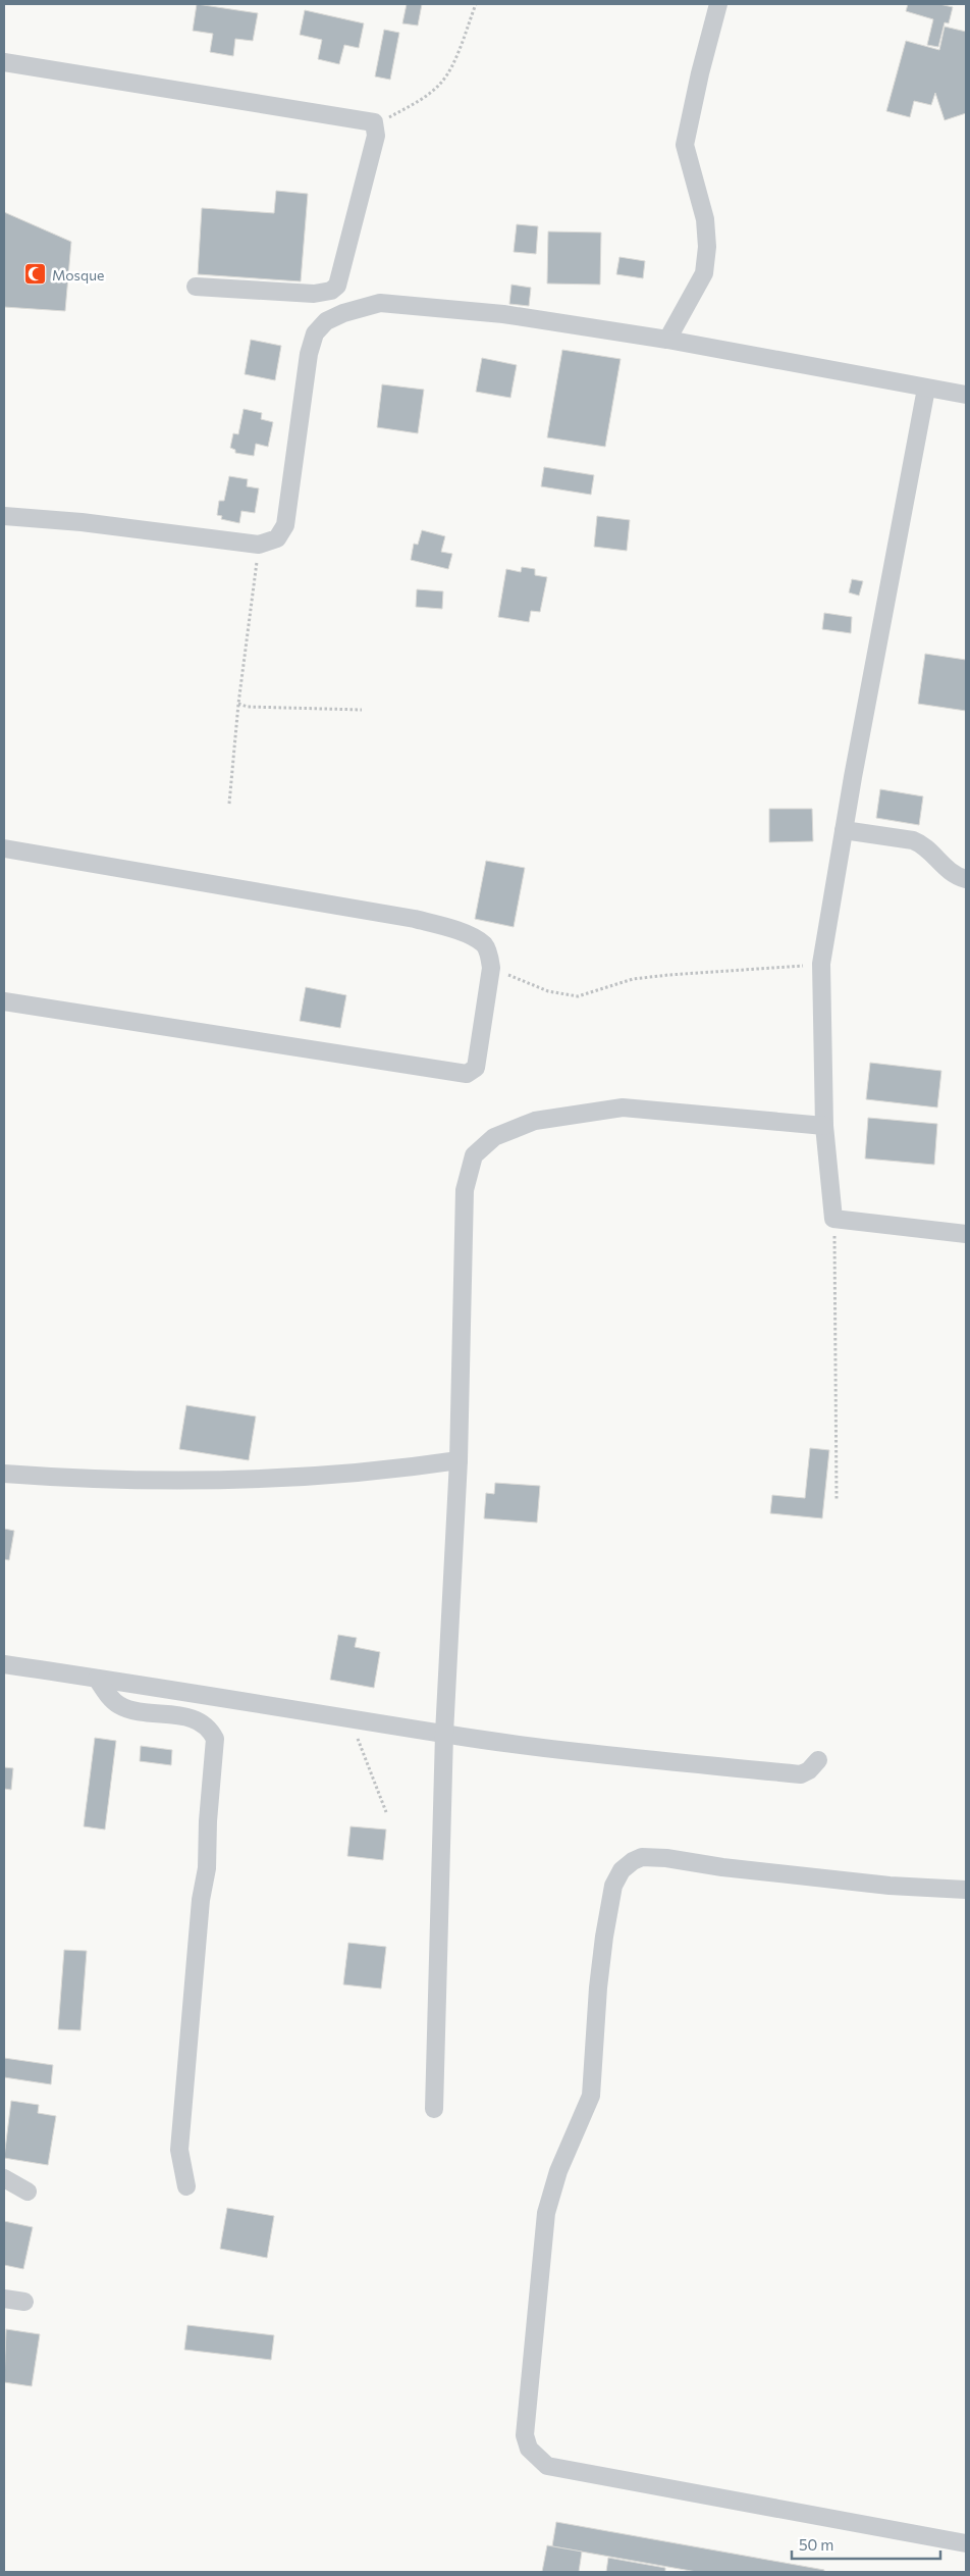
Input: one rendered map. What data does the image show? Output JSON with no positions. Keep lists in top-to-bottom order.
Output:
{
  "places": {
    "mosque": ["Mosque"]
  },
  "scale_bar": "50 m"
}
